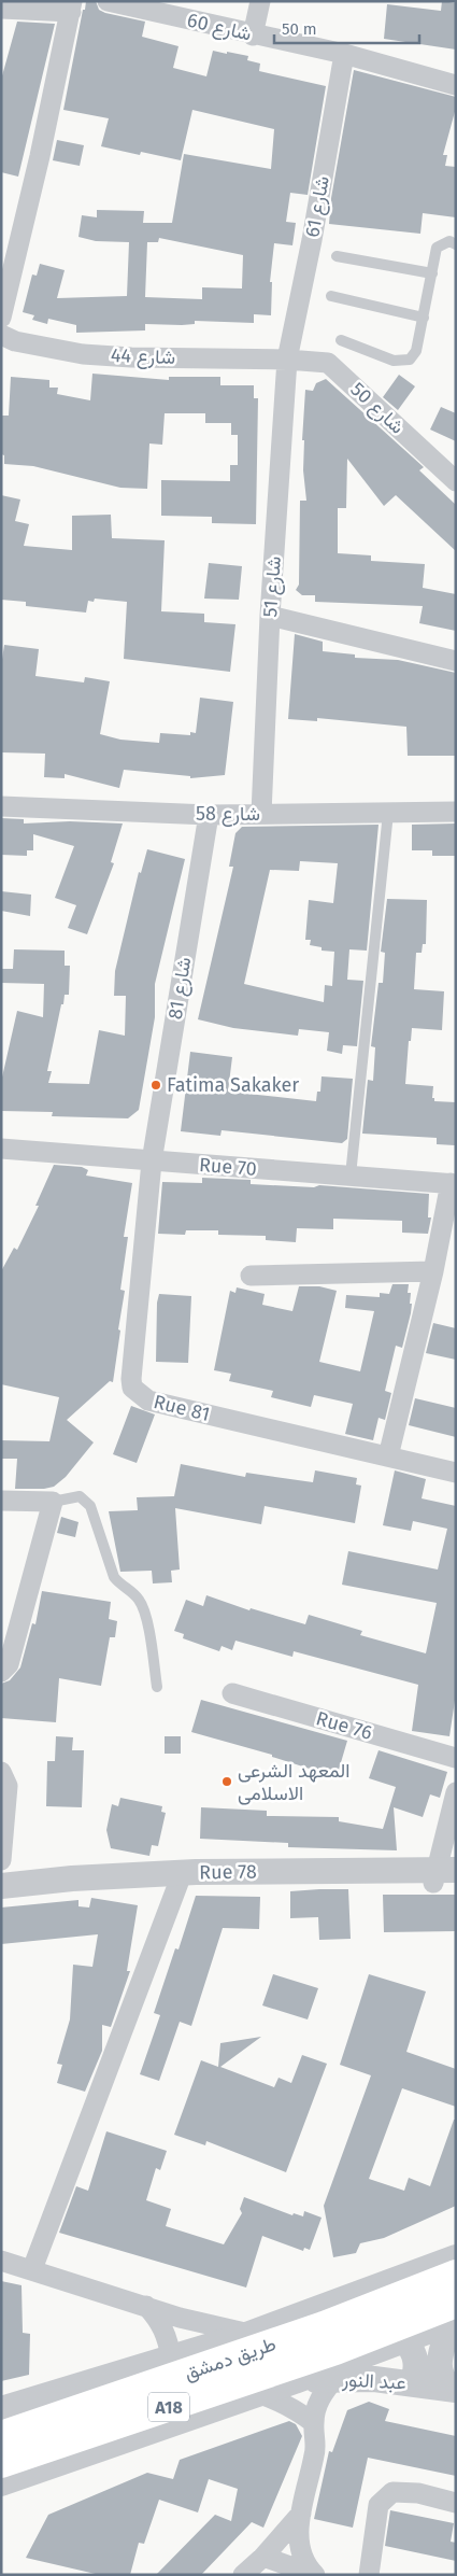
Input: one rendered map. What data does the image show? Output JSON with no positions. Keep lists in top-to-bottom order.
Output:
{
  "streets": {
    "highway": ["طريق دمشق", "A18"],
    "street": [
      "شارع 60",
      "شارع 61",
      "شارع 44",
      "شارع 50",
      "شارع 51",
      "شارع 58",
      "شارع 81",
      "Rue 70",
      "Rue 81",
      "Rue 76",
      "Rue 78",
      "عبد النور"
    ]
  },
  "crossings": [
    ["شارع 60", "شارع 61"],
    ["شارع 61", "شارع 44"],
    ["شارع 61", "شارع 50"],
    ["شارع 61", "شارع 51"],
    ["شارع 44", "شارع 50"],
    ["شارع 44", "شارع 51"],
    ["شارع 50", "شارع 51"],
    ["شارع 51", "شارع 58"],
    ["شارع 58", "شارع 81"],
    ["شارع 81", "Rue 70"],
    ["شارع 81", "Rue 81"],
    ["Rue 70", "Rue 81"],
    ["طريق دمشق", "عبد النور"]
  ],
  "places": ["Fatima Sakaker", "المعهد الشرعى الاسلامى"],
  "scale_bar": "50 m"
}
